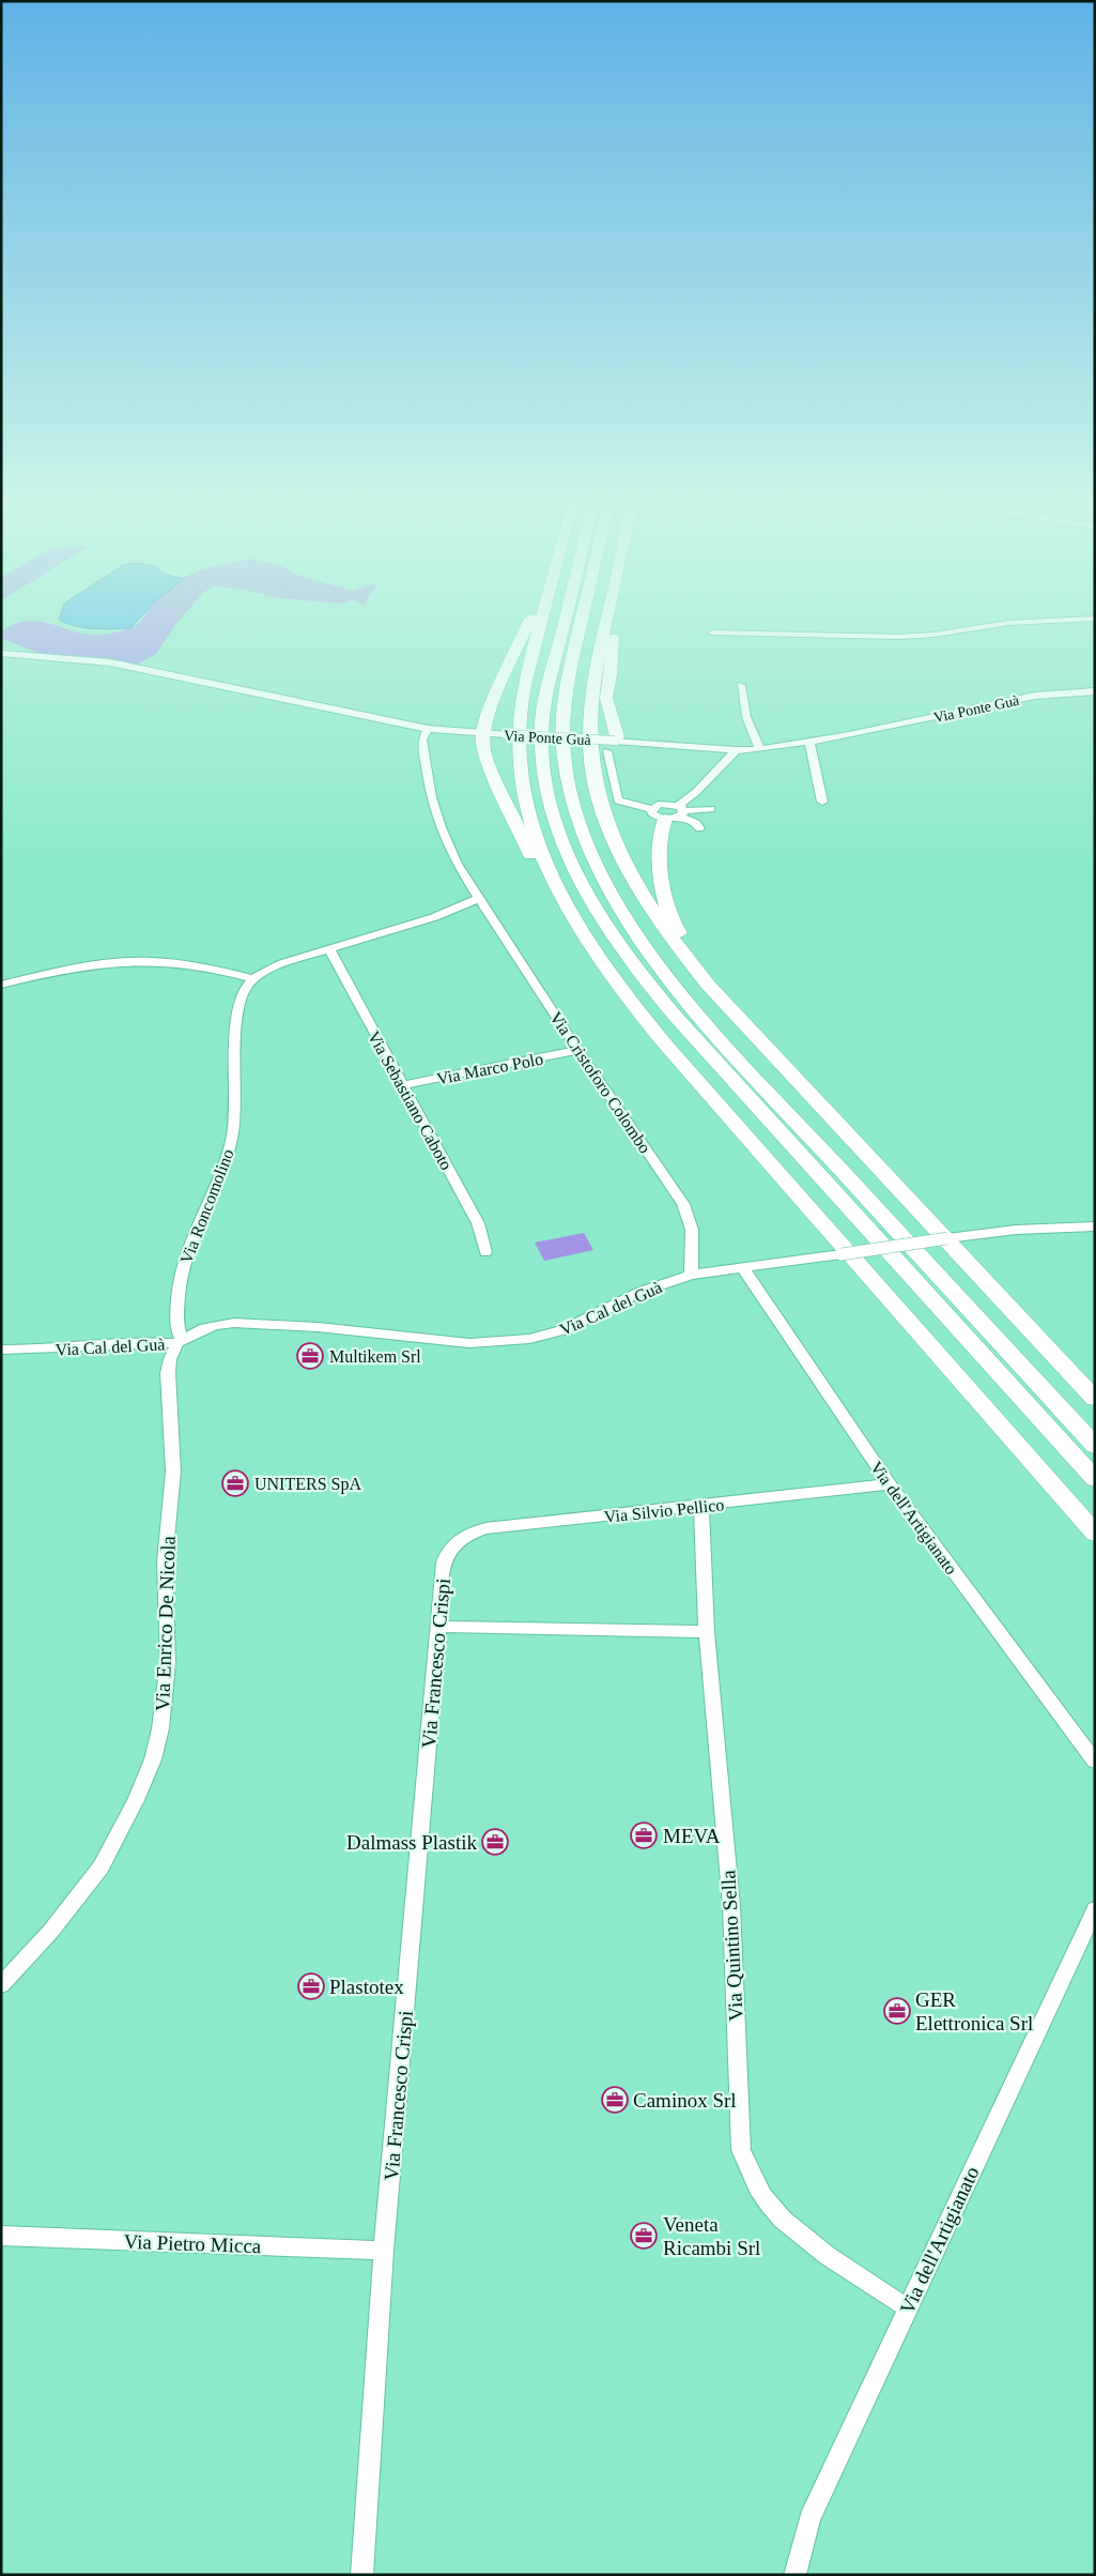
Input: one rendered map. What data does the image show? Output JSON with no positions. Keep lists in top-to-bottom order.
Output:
{
  "streets": {
    "street": [
      "Via Ponte Guà",
      "Via Marco Polo",
      "Via Cristoforo Colombo",
      "Via Sebastiano Caboto",
      "Via Roncomolino",
      "Via Cal del Guà",
      "Via Silvio Pellico",
      "Via dell'Artigianato",
      "Via Enrico De Nicola",
      "Via Francesco Crispi",
      "Via Quintino Sella",
      "Via Pietro Micca"
    ]
  },
  "crossings": [
    ["Via Ponte Guà", "Via Cristoforo Colombo"],
    ["Via Marco Polo", "Via Cristoforo Colombo"],
    ["Via Marco Polo", "Via Sebastiano Caboto"],
    ["Via Cristoforo Colombo", "Via Cal del Guà"],
    ["Via Roncomolino", "Via Cal del Guà"],
    ["Via Roncomolino", "Via Enrico De Nicola"],
    ["Via Cal del Guà", "Via dell'Artigianato"],
    ["Via Cal del Guà", "Via Enrico De Nicola"],
    ["Via Silvio Pellico", "Via dell'Artigianato"],
    ["Via Silvio Pellico", "Via Francesco Crispi"],
    ["Via Silvio Pellico", "Via Quintino Sella"],
    ["Via dell'Artigianato", "Via Quintino Sella"],
    ["Via Francesco Crispi", "Via Pietro Micca"]
  ],
  "places": {
    "office": [
      "Multikem Srl",
      "UNITERS SpA",
      "MEVA",
      "Dalmass Plastik",
      "Plastotex",
      "GER Elettronica Srl",
      "Caminox Srl",
      "Veneta Ricambi Srl"
    ]
  }
}
